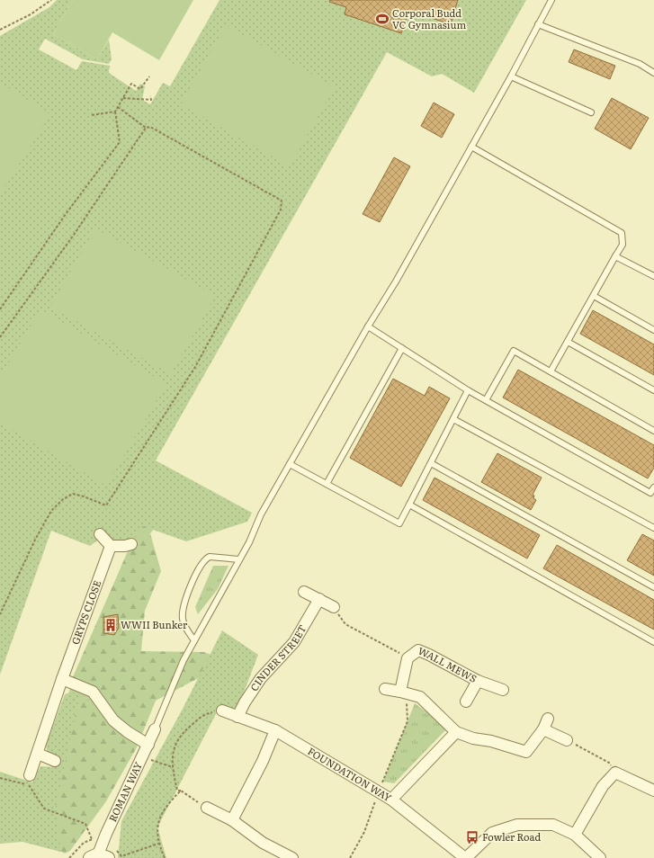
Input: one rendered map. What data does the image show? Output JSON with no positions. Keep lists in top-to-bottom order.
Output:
{
  "streets": {
    "street": [
      "GRYPS CLOSE",
      "CINDER STREET",
      "WALL MEWS",
      "FOUNDATION WAY",
      "ROMAN WAY"
    ]
  },
  "crossings": [
    ["CINDER STREET", "FOUNDATION WAY"]
  ],
  "places": {
    "sports": ["Corporal Budd VC Gymnasium"],
    "building": ["WWII Bunker"],
    "bus stop": ["Fowler Road"]
  }
}
